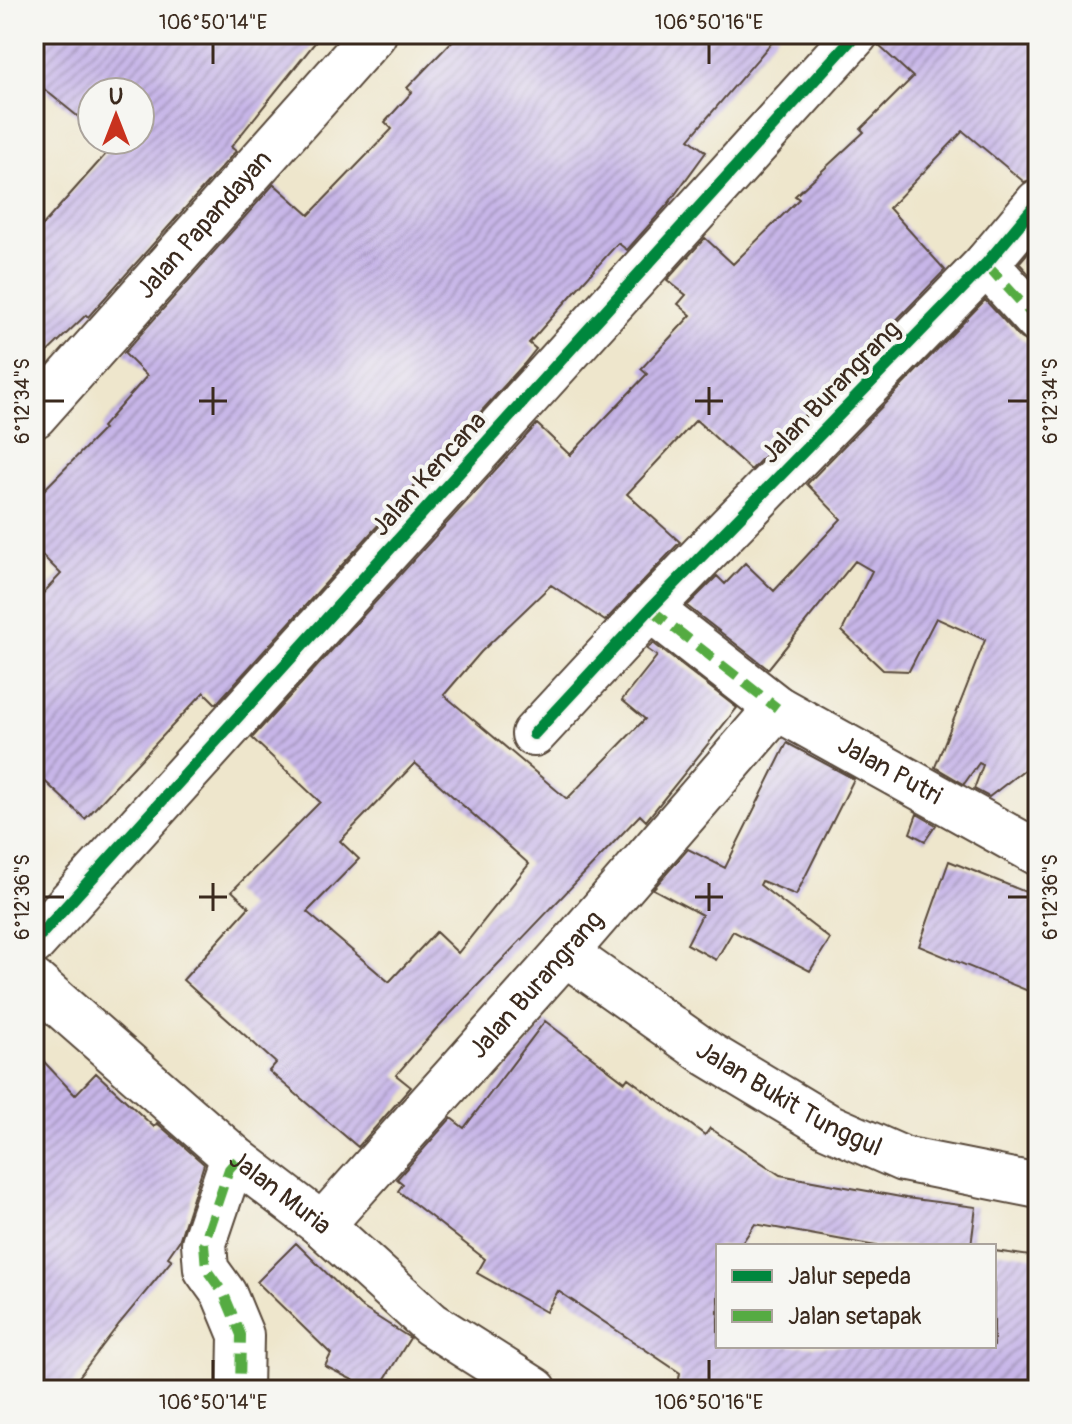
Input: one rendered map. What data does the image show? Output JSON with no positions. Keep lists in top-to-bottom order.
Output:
{
  "streets": {
    "street": [
      "Jalan Papandayan",
      "Jalan Burangrang",
      "Jalan Kencana",
      "Jalan Putri",
      "Jalan Bukit Tunggul",
      "Jalan Muria"
    ]
  },
  "crossings": [
    ["Jalan Burangrang", "Jalan Putri"],
    ["Jalan Burangrang", "Jalan Bukit Tunggul"],
    ["Jalan Burangrang", "Jalan Muria"]
  ],
  "legend": ["Jalur sepeda", "Jalan setapak"],
  "north": "top",
  "coordinates": [
    "106°50'14\"E",
    "106°50'16\"E",
    "6°12'34\"S",
    "6°12'36\"S"
  ]
}
